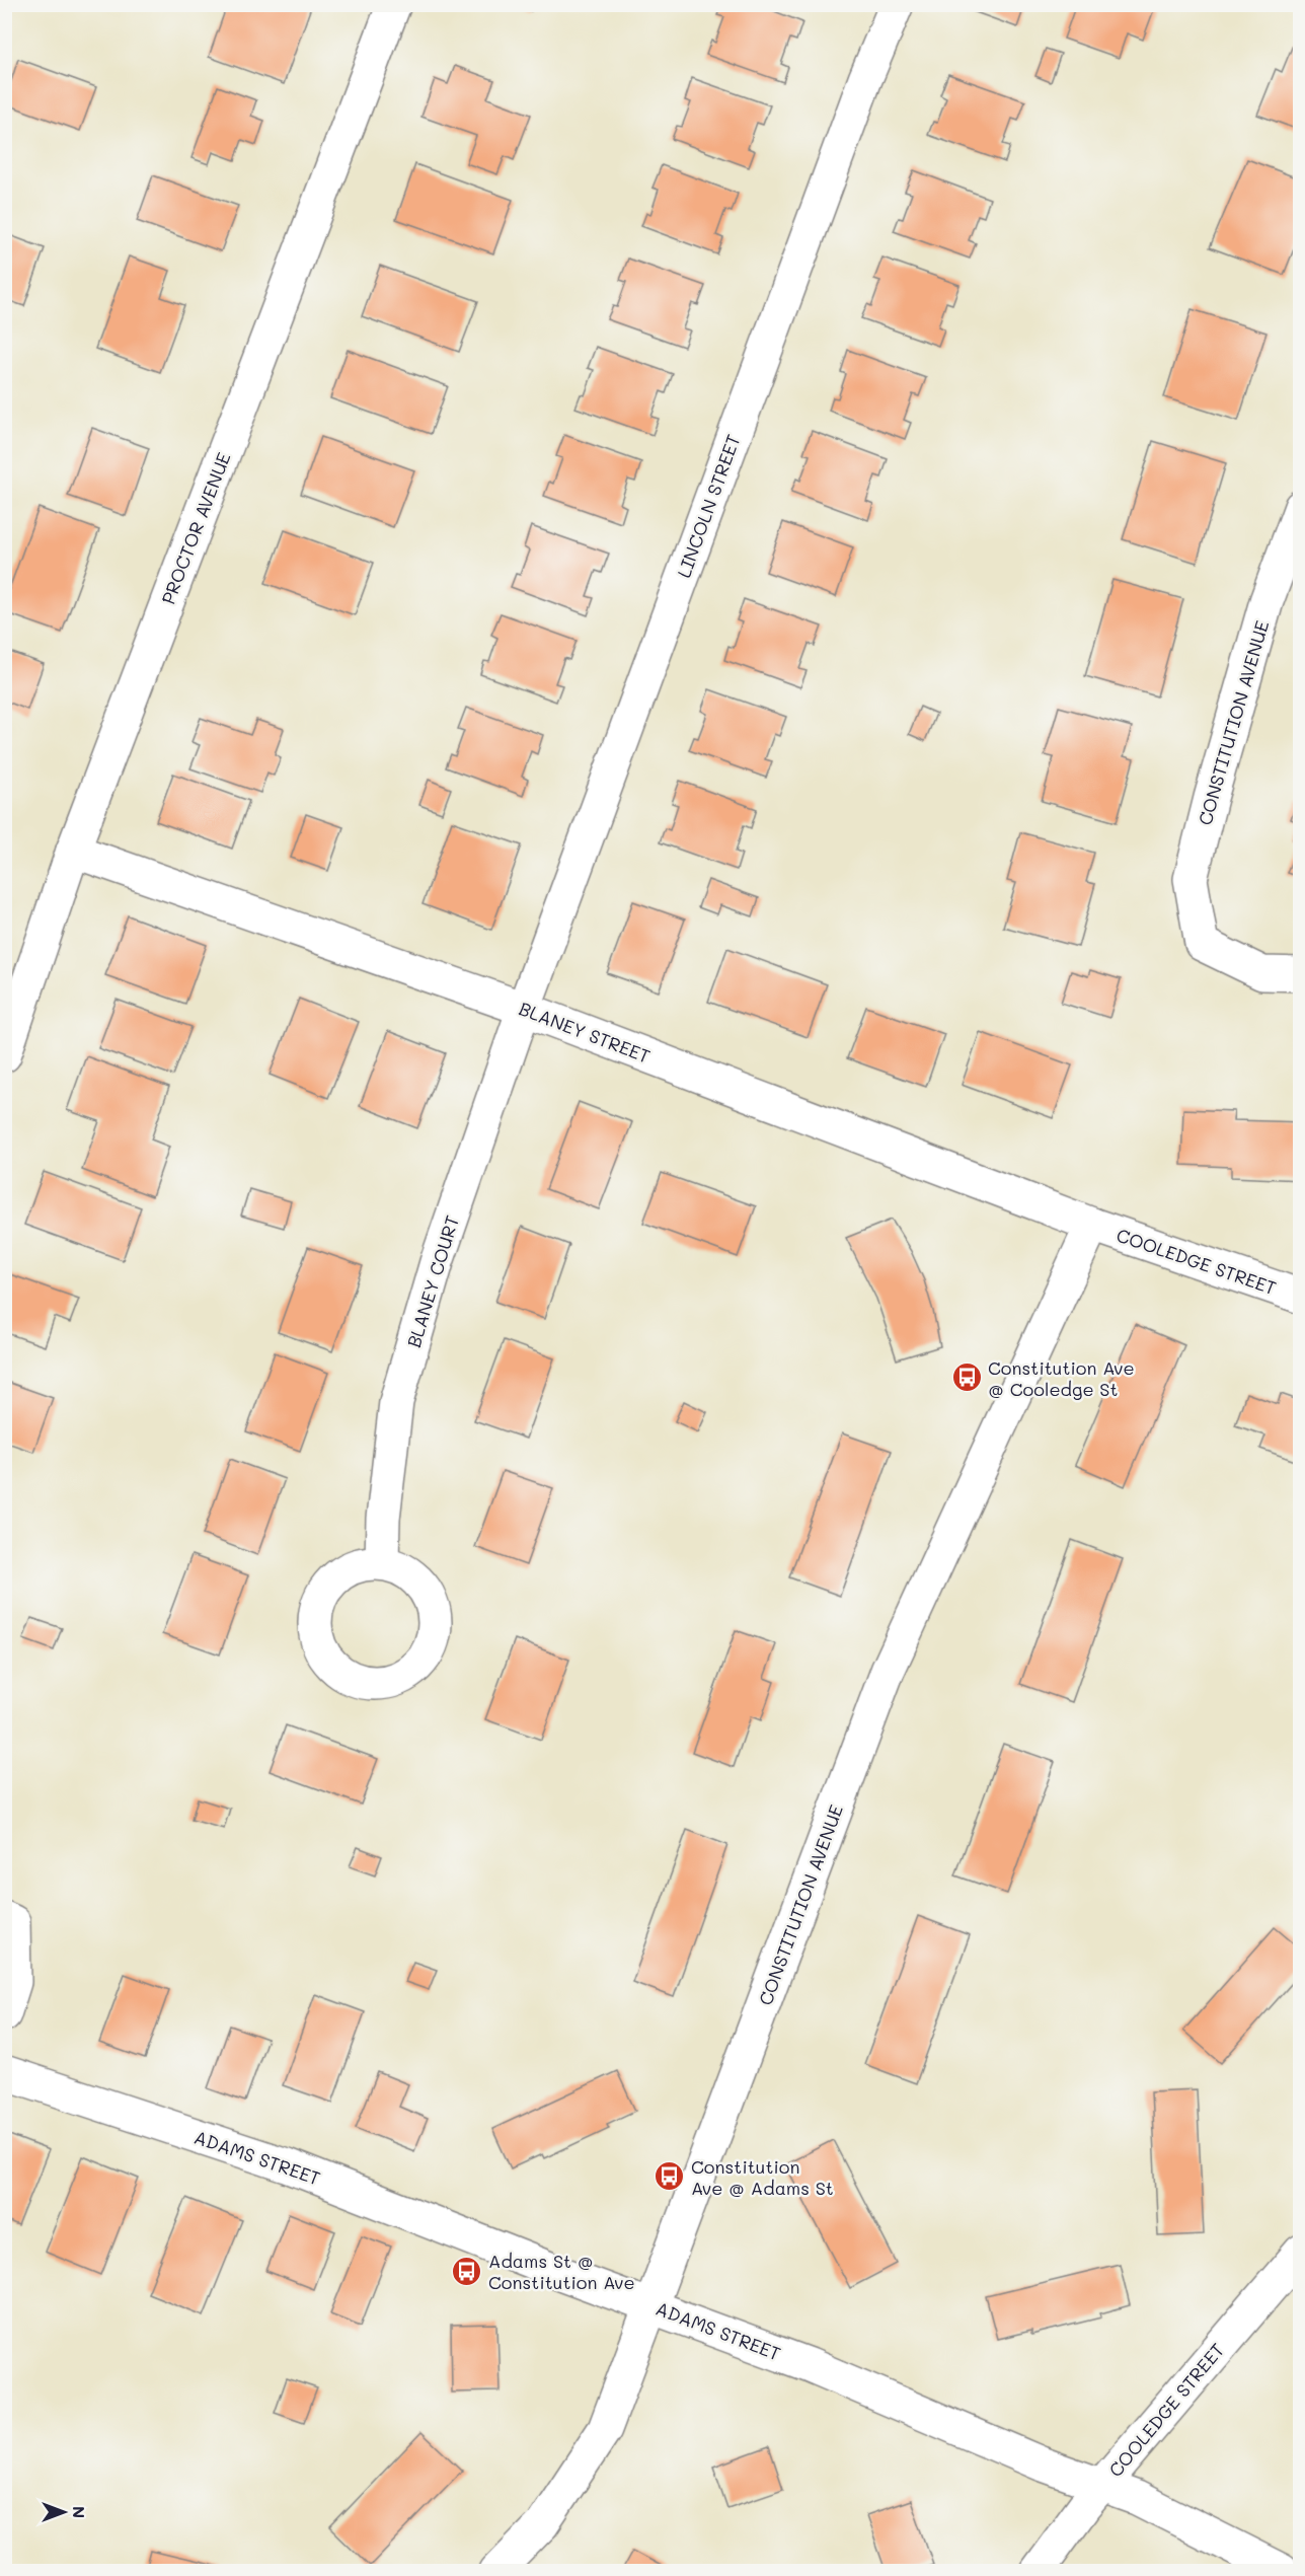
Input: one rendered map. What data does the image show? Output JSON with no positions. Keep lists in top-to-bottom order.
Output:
{
  "streets": {
    "street": [
      "LINCOLN STREET",
      "PROCTOR AVENUE",
      "CONSTITUTION AVENUE",
      "BLANEY STREET",
      "COOLEDGE STREET",
      "BLANEY COURT",
      "ADAMS STREET"
    ]
  },
  "crossings": [
    ["LINCOLN STREET", "BLANEY STREET"],
    ["LINCOLN STREET", "BLANEY COURT"],
    ["PROCTOR AVENUE", "BLANEY STREET"],
    ["CONSTITUTION AVENUE", "BLANEY STREET"],
    ["CONSTITUTION AVENUE", "COOLEDGE STREET"],
    ["CONSTITUTION AVENUE", "ADAMS STREET"],
    ["BLANEY STREET", "COOLEDGE STREET"],
    ["BLANEY STREET", "BLANEY COURT"],
    ["COOLEDGE STREET", "ADAMS STREET"]
  ],
  "places": {
    "bus stop": ["Constitution Ave @ Cooledge St", "Constitution Ave @ Adams St", "Adams St @ Constitution Ave"]
  },
  "north": "right"
}
